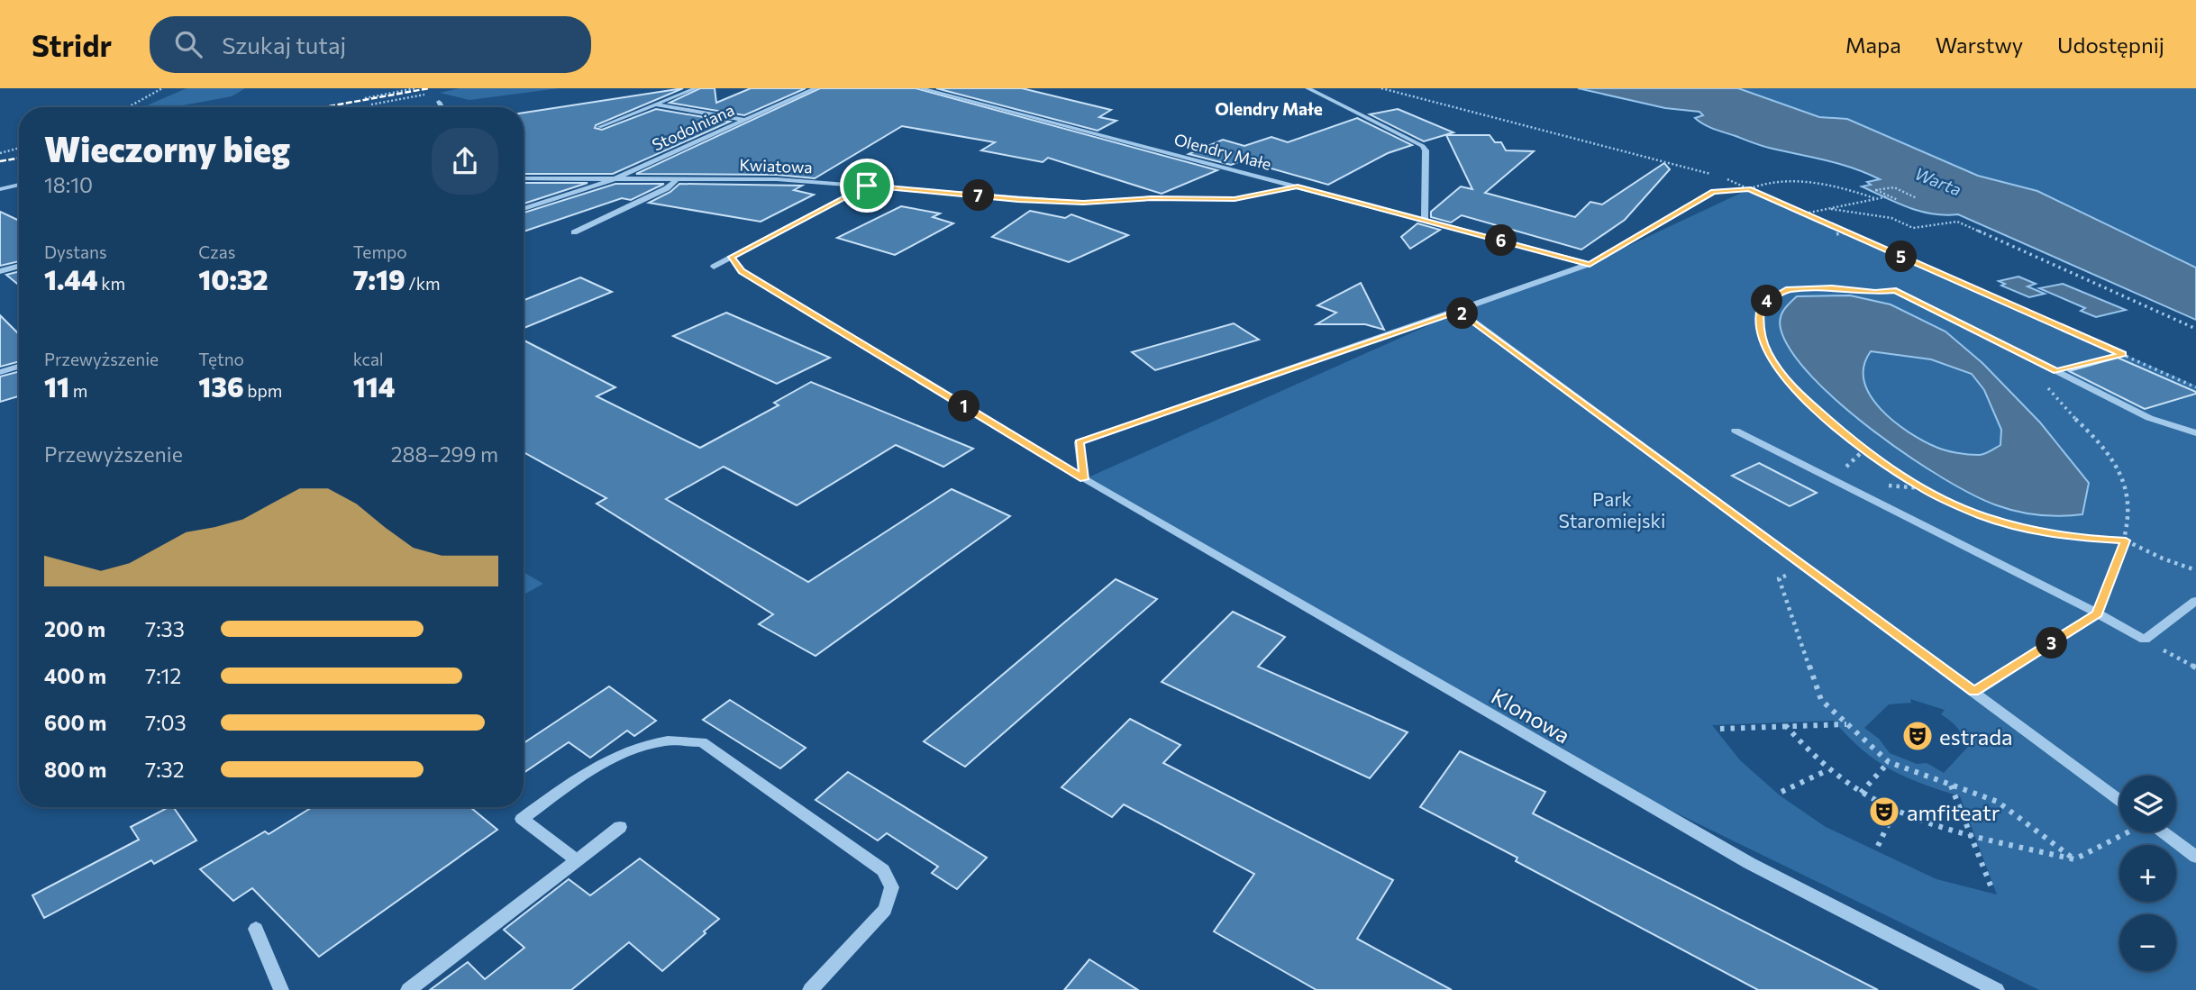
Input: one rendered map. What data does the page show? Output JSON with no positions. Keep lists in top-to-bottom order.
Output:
{
  "streets": {
    "street": [
      "Stodolniana",
      "Olendry Małe",
      "Kwiatowa",
      "Klonowa"
    ]
  },
  "crossings": [
    ["Stodolniana", "Kwiatowa"],
    ["Olendry Małe", "Kwiatowa"]
  ],
  "districts": ["Olendry Małe"],
  "water": ["Warta"],
  "parks": ["Park Staromiejski"],
  "places": {
    "theatre": ["estrada", "amfiteatr"]
  },
  "page": {
    "header": "Stridr",
    "search": "Szukaj tutaj",
    "nav": ["Mapa", "Warstwy", "Udostępnij"],
    "heading": ["Wieczorny bieg", "18:10"],
    "pins": [
      "7",
      "6",
      "5",
      "4",
      "2",
      "1",
      "3"
    ],
    "stats": [
      ["Dystans", "1.44 km"],
      ["Czas", "10:32"],
      ["Tempo", "7:19 /km"],
      ["Przewyższenie", "11 m"],
      ["Tętno", "136 bpm"],
      ["kcal", "114"]
    ],
    "chart": ["Przewyższenie", "288–299 m"],
    "list": [
      {
        "name": "200 m",
        "note": "7:33"
      },
      {
        "name": "400 m",
        "note": "7:12"
      },
      {
        "name": "600 m",
        "note": "7:03"
      },
      {
        "name": "800 m",
        "note": "7:32"
      }
    ],
    "map_buttons": ["+", "−"]
  }
}
